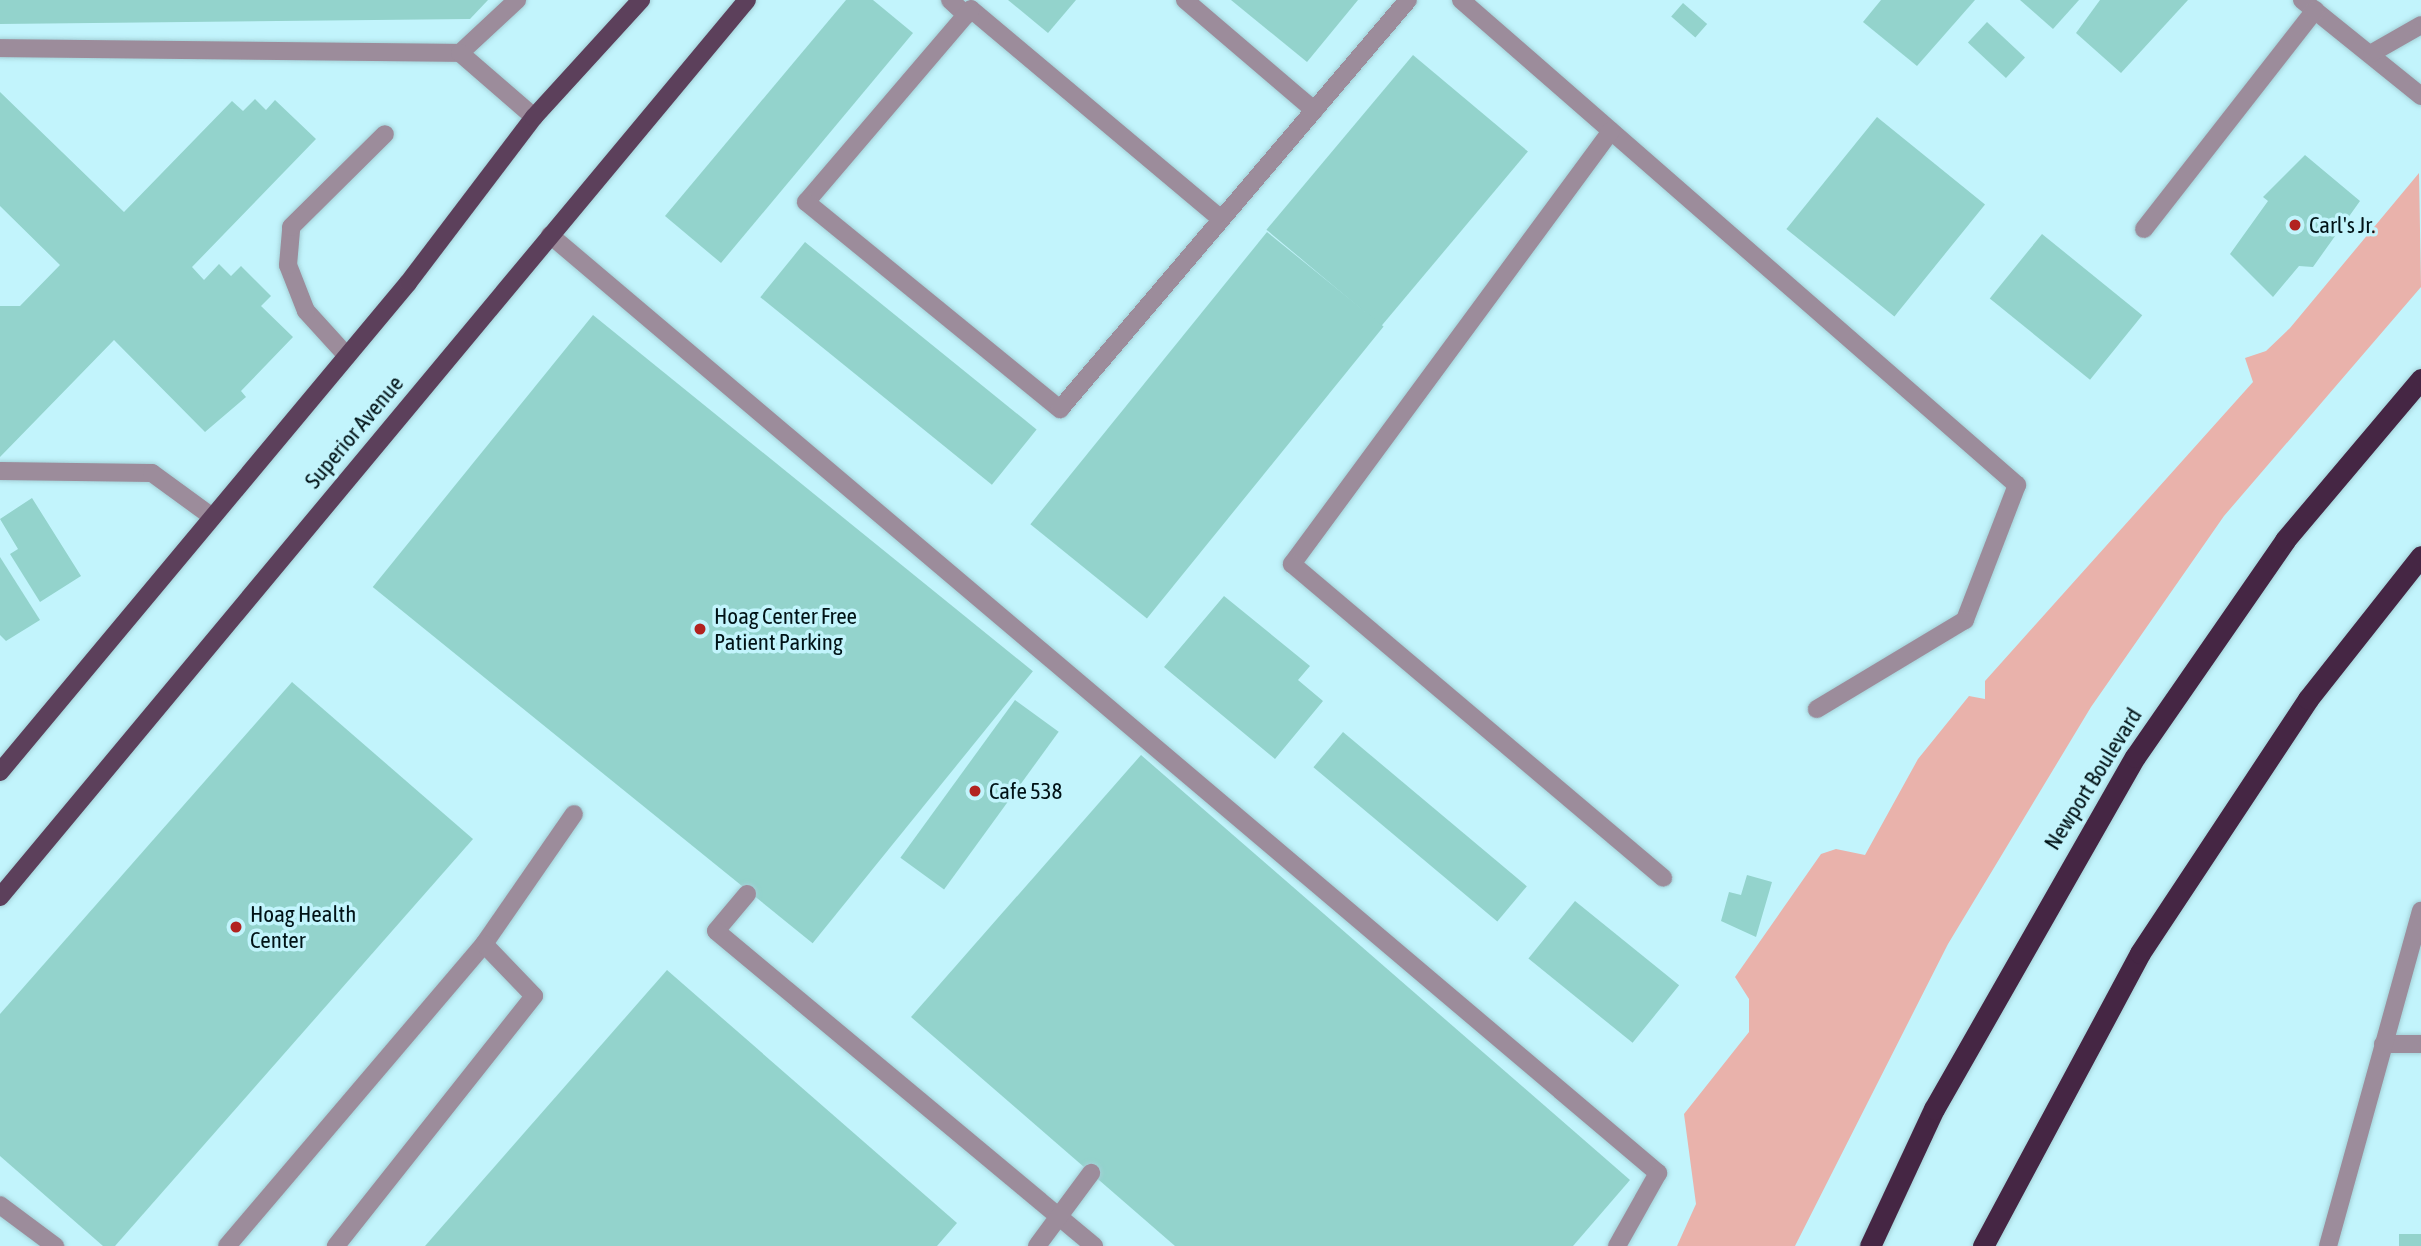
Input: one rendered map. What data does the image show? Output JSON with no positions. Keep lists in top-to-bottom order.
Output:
{
  "streets": {
    "highway": ["Newport Boulevard"],
    "main road": ["Superior Avenue"]
  },
  "places": [
    "Carl's Jr.",
    "Hoag Center Free Patient Parking",
    "Cafe 538",
    "Hoag Health Center"
  ]
}
